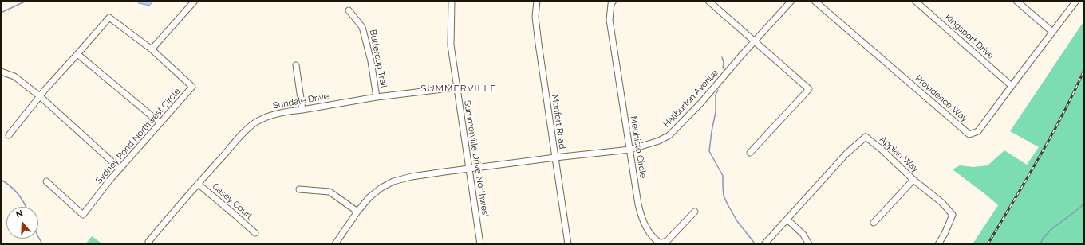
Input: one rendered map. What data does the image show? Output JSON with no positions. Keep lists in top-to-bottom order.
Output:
{
  "streets": {
    "street": [
      "Kingsport Drive",
      "Buttercup Trail",
      "Haliburton Avenue",
      "Providence Way",
      "Sundale Drive",
      "Monfort Road",
      "Sydney Pond Northwest Circle",
      "Mephisto Circle",
      "Appian Way",
      "Summerville Drive Northwest",
      "Casey Court"
    ]
  },
  "crossings": [
    ["Kingsport Drive", "Providence Way"],
    ["Buttercup Trail", "Sundale Drive"],
    ["Haliburton Avenue", "Monfort Road"],
    ["Haliburton Avenue", "Mephisto Circle"],
    ["Sundale Drive", "Summerville Drive Northwest"],
    ["Sundale Drive", "Casey Court"]
  ],
  "districts": ["SUMMERVILLE"],
  "north": "top"
}
